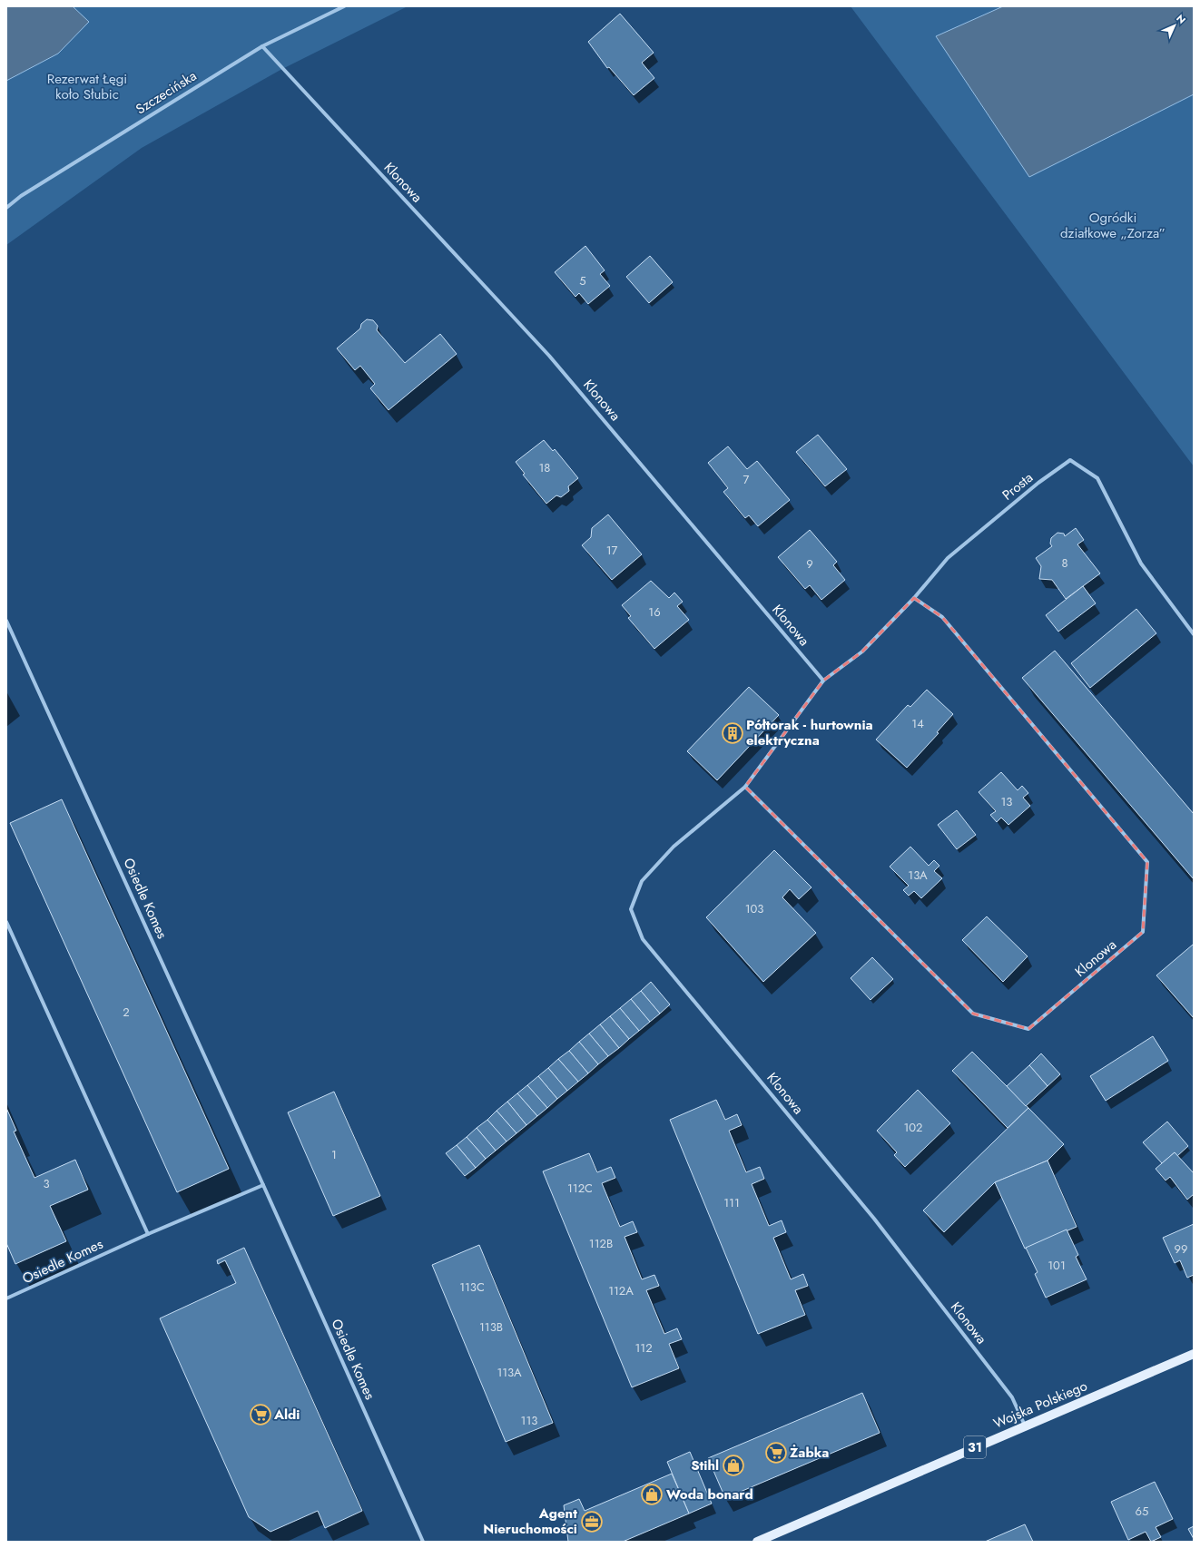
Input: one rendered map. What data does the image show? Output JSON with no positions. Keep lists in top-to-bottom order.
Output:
{
  "streets": {
    "main road": ["Wojska Polskiego", "31"],
    "street": [
      "Szczecińska",
      "Klonowa",
      "Prosta",
      "Osiedle Komes"
    ]
  },
  "crossings": [
    ["Szczecińska", "Klonowa"],
    ["Klonowa", "Prosta"],
    ["Klonowa", "Wojska Polskiego"]
  ],
  "parks": ["Rezerwat Łęgi koło Słubic", "Ogródki działkowe „Zorza”"],
  "places": {
    "building": ["Półtorak - hurtownia elektryczna"],
    "supermarket": ["Aldi", "Żabka"],
    "shop": ["Stihl", "Woda bonard"],
    "office": ["Agent Nieruchomości"]
  },
  "house_numbers": [
    "5",
    "18",
    "7",
    "17",
    "8",
    "9",
    "16",
    "14",
    "13",
    "13A",
    "103",
    "2",
    "102",
    "1",
    "3",
    "112C",
    "111",
    "112B",
    "99",
    "101",
    "113C",
    "112A",
    "113B",
    "112",
    "113A",
    "113",
    "65"
  ],
  "north": "top right"
}
